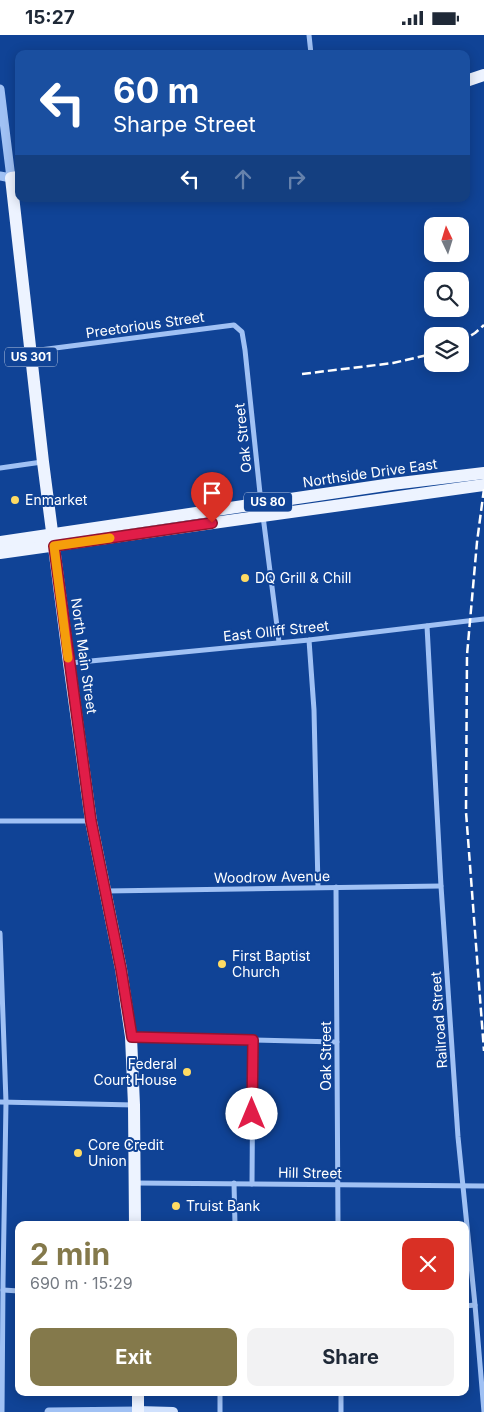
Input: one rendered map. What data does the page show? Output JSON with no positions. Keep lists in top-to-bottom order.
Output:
{
  "streets": {
    "main road": [
      "US 301",
      "Northside Drive East",
      "US 80",
      "North Main Street"
    ],
    "street": [
      "Preetorious Street",
      "Oak Street",
      "East Olliff Street",
      "Woodrow Avenue",
      "Railroad Street",
      "Hill Street"
    ]
  },
  "crossings": [
    ["Preetorious Street", "Oak Street"],
    ["Preetorious Street", "North Main Street"],
    ["Oak Street", "Northside Drive East"],
    ["Oak Street", "East Olliff Street"],
    ["Oak Street", "Woodrow Avenue"],
    ["Oak Street", "Hill Street"],
    ["Northside Drive East", "North Main Street"],
    ["East Olliff Street", "North Main Street"],
    ["East Olliff Street", "Railroad Street"],
    ["North Main Street", "Woodrow Avenue"],
    ["North Main Street", "Hill Street"],
    ["Woodrow Avenue", "Railroad Street"],
    ["Railroad Street", "Hill Street"]
  ],
  "places": [
    "Enmarket",
    "DQ Grill & Chill",
    "First Baptist Church",
    "Federal Court House",
    "Core Credit Union",
    "Truist Bank"
  ],
  "north": "top",
  "page": {
    "status": "15:27",
    "turn": ["60 m", "Sharpe Street"],
    "heading": ["2 min", "690 m · 15:29"],
    "buttons": ["Exit", "Share"]
  }
}
